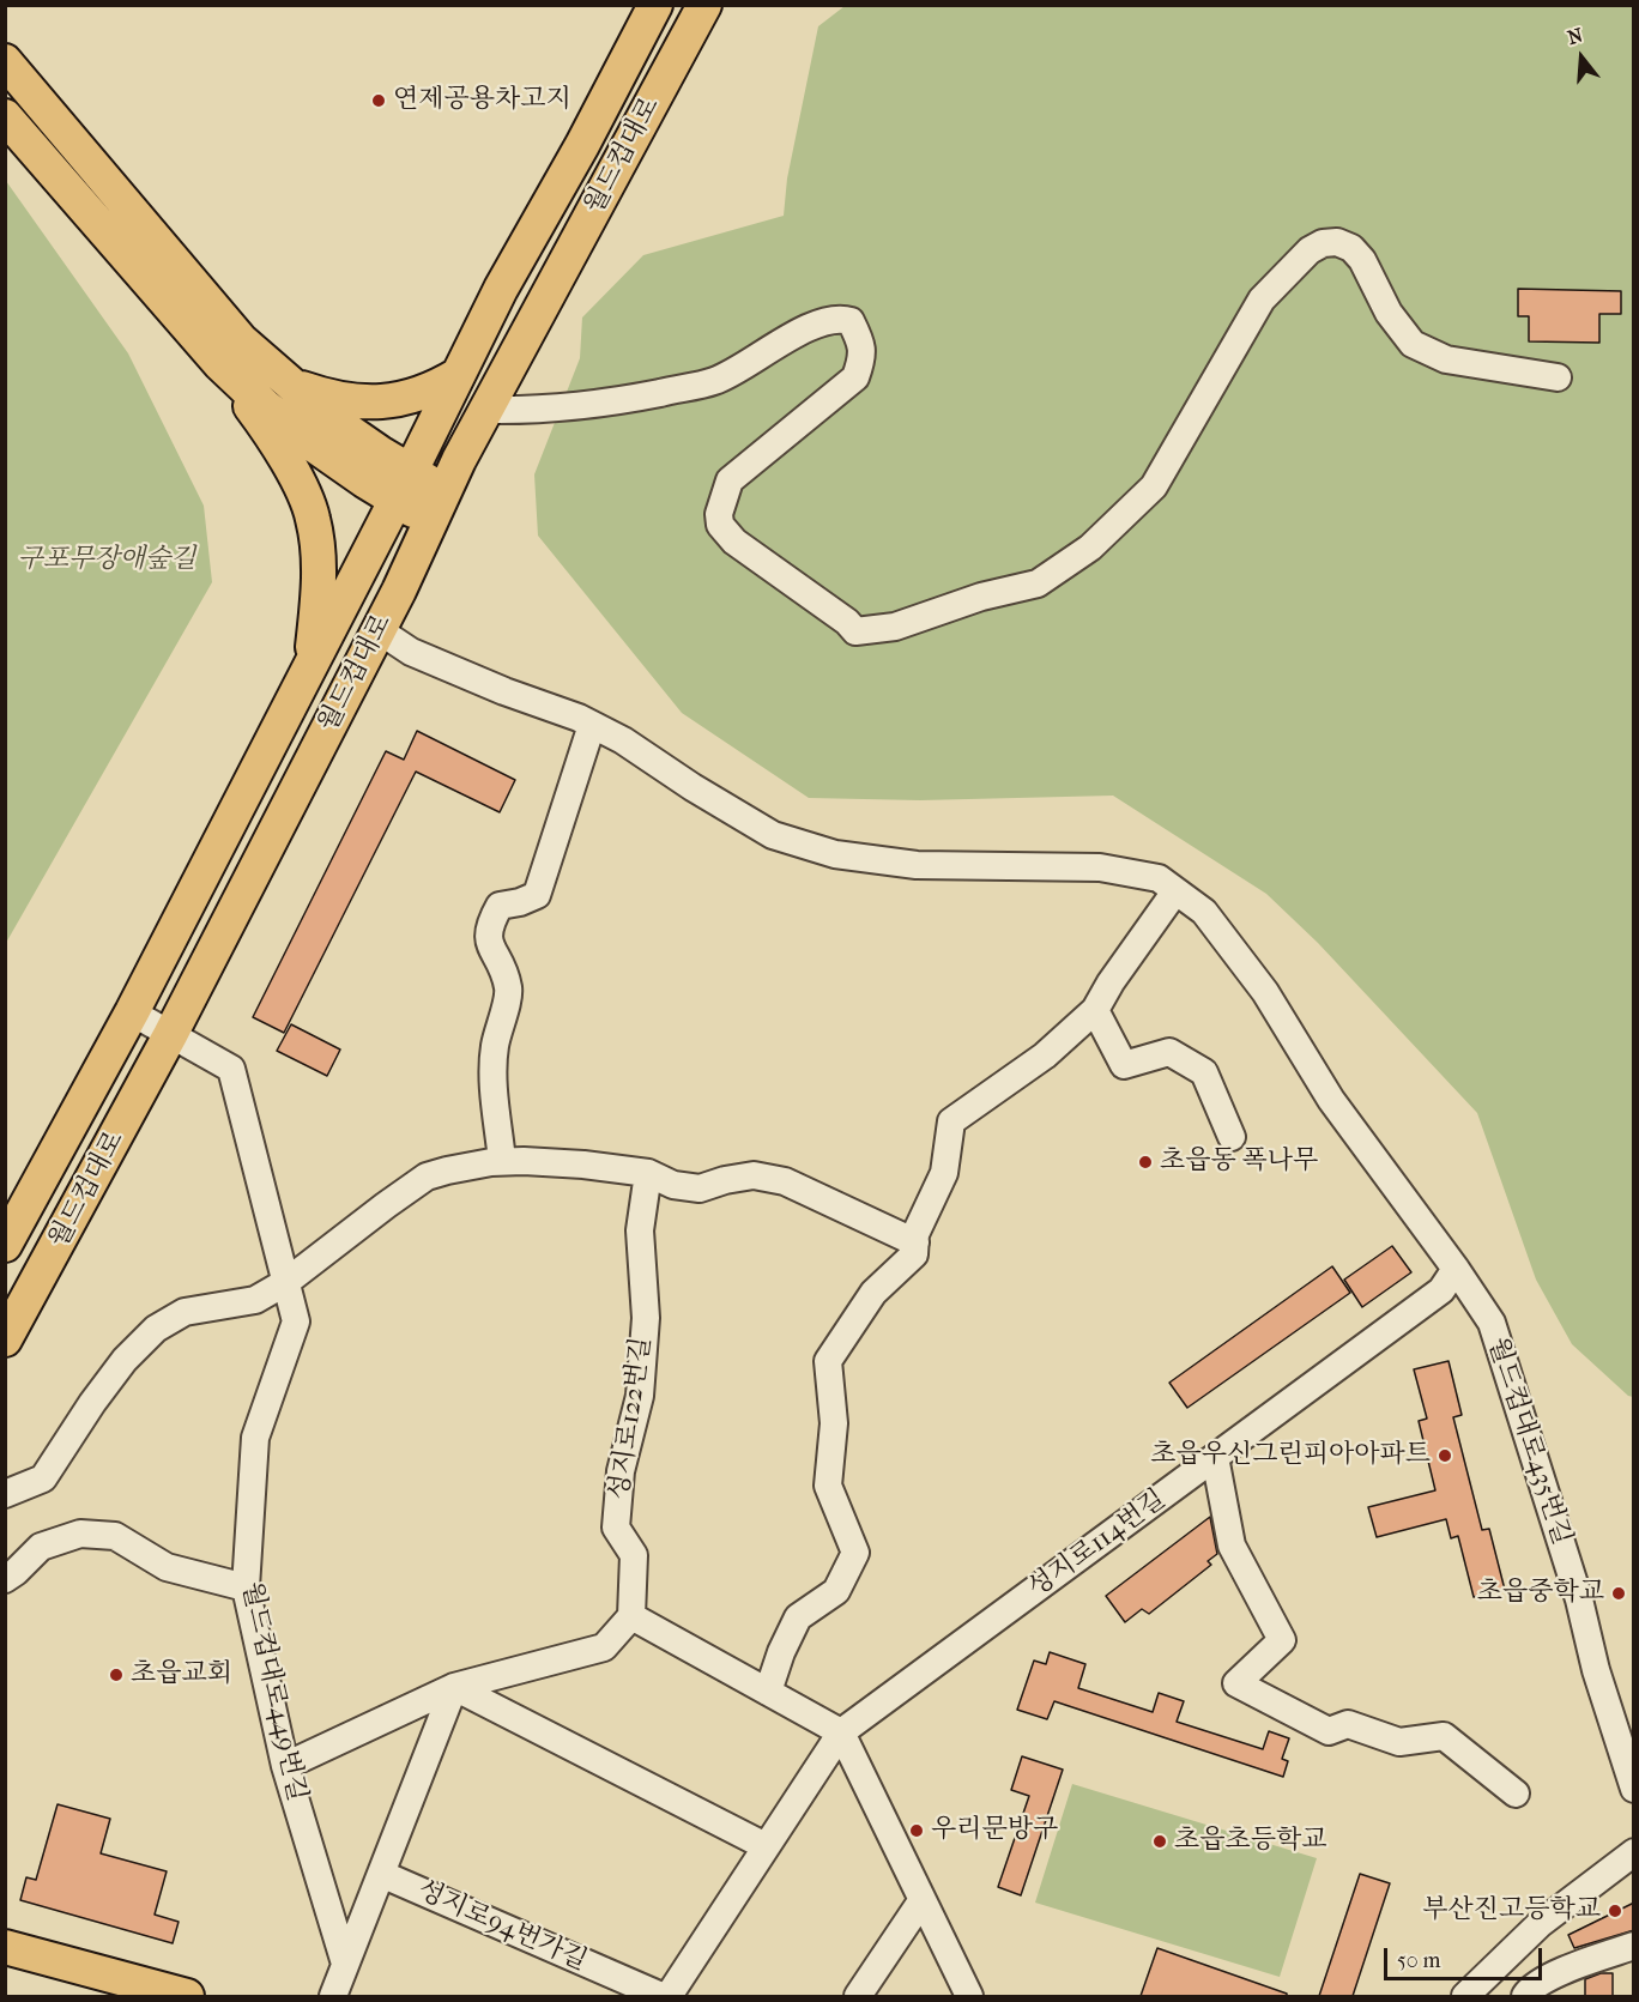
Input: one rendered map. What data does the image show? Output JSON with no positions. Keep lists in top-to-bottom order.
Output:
{
  "streets": {
    "main road": ["월드컵대로"],
    "street": [
      "성지로122번길",
      "월드컵대로435번길",
      "성지로114번길",
      "월드컵대로449번길",
      "성지로94번가길"
    ]
  },
  "crossings": [
    ["월드컵대로", "월드컵대로435번길"],
    ["월드컵대로", "월드컵대로449번길"],
    ["월드컵대로435번길", "성지로114번길"]
  ],
  "parks": ["구포무장애숲길"],
  "places": [
    "연제공용차고지",
    "초읍동 폭나무",
    "초읍우신그린피아아파트",
    "초읍중학교",
    "초읍교회",
    "우리문방구",
    "초읍초등학교",
    "부산진고등학교"
  ],
  "scale_bar": "50 m",
  "north": "top"
}
